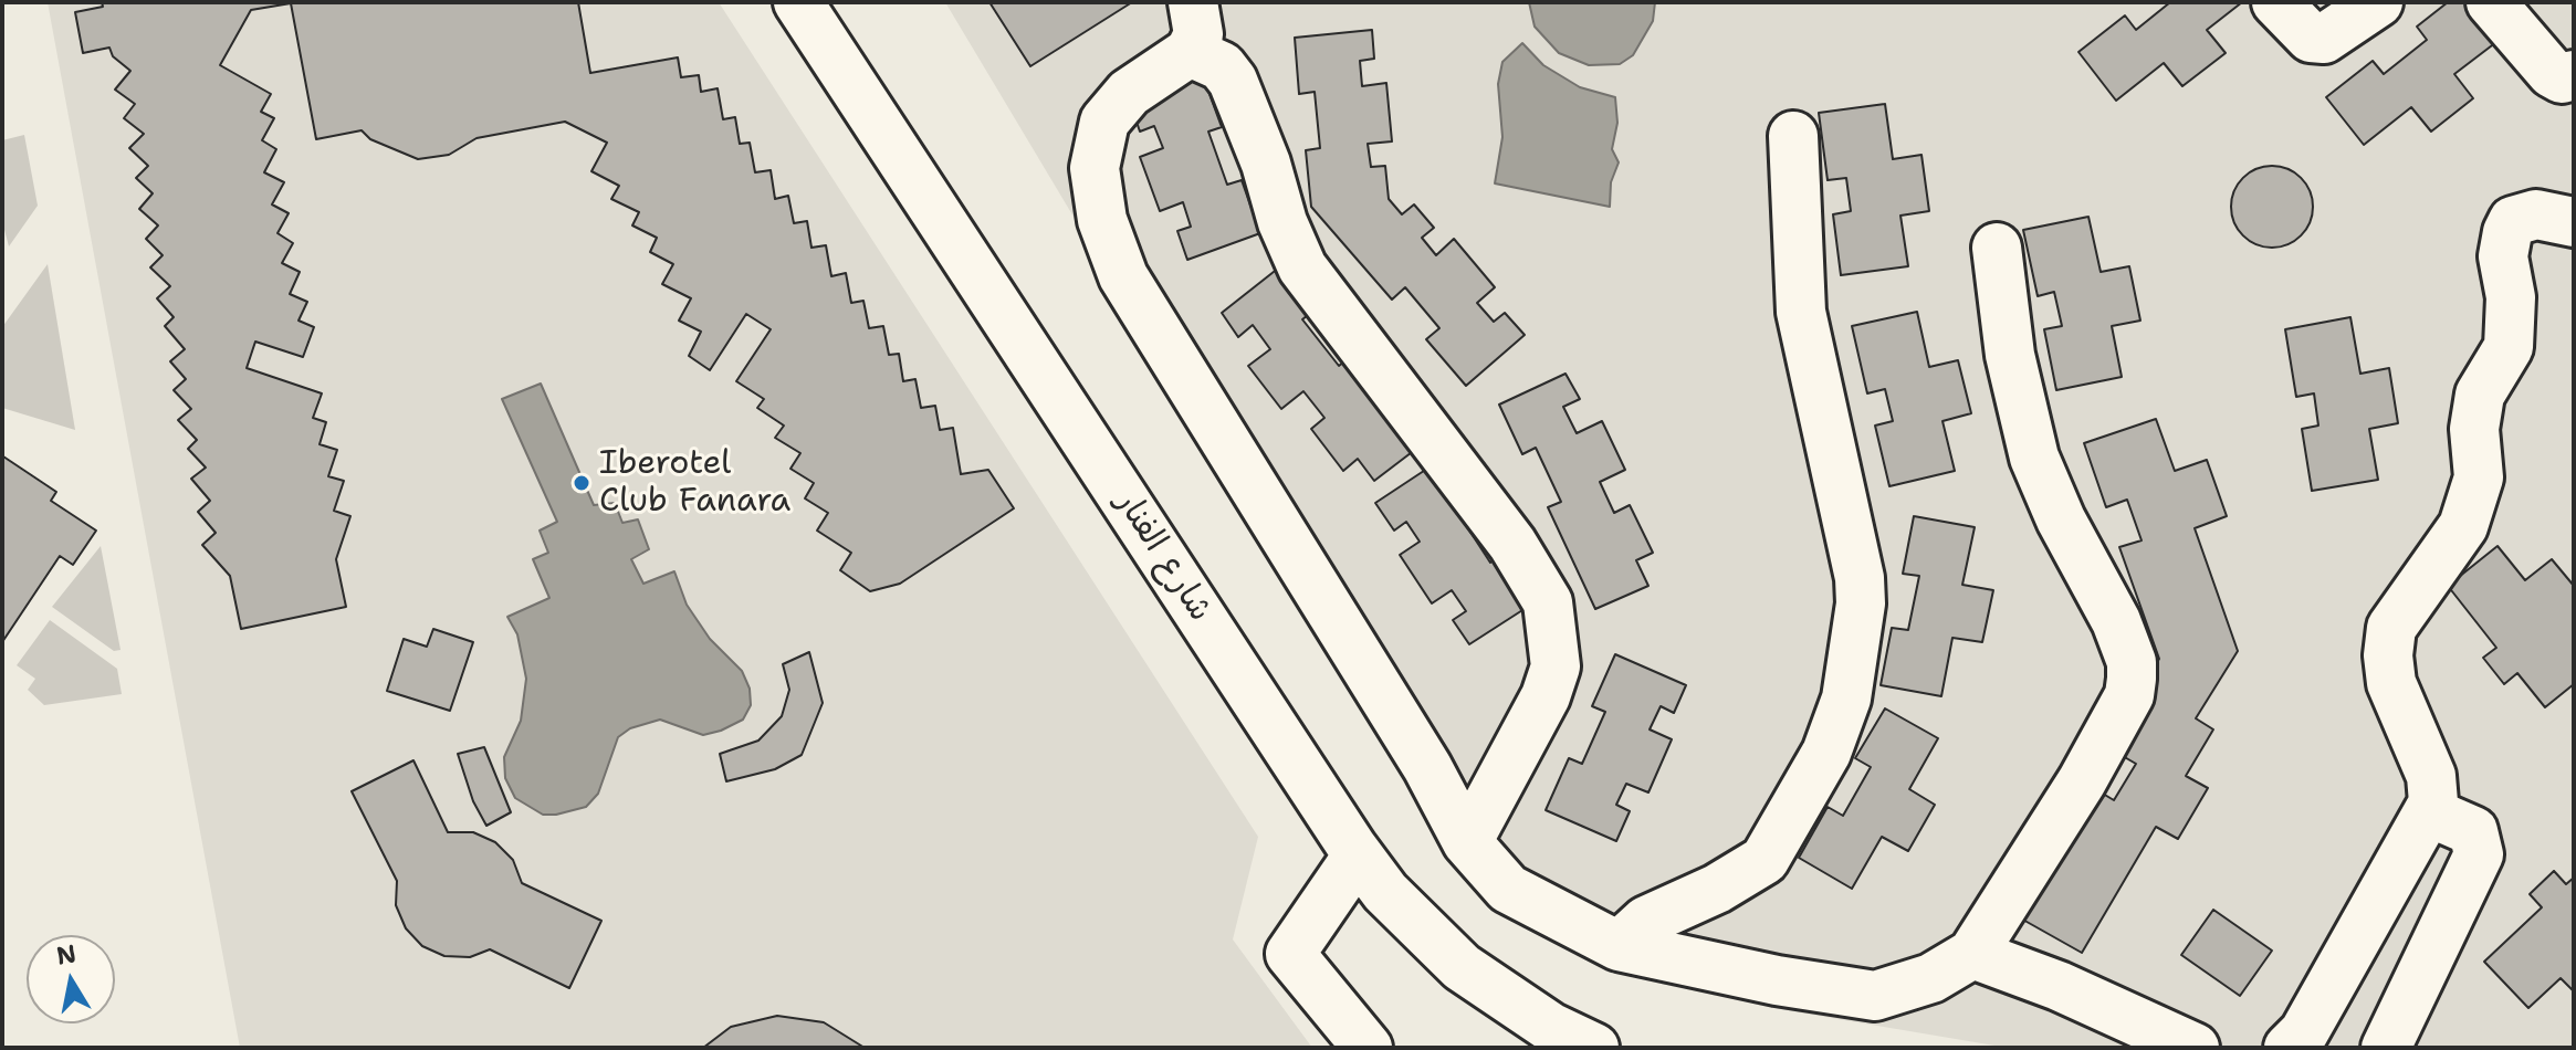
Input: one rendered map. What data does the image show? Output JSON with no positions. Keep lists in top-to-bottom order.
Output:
{
  "streets": {
    "street": ["شارع الفنار"]
  },
  "places": ["Iberotel Club Fanara"],
  "north": "top"
}
